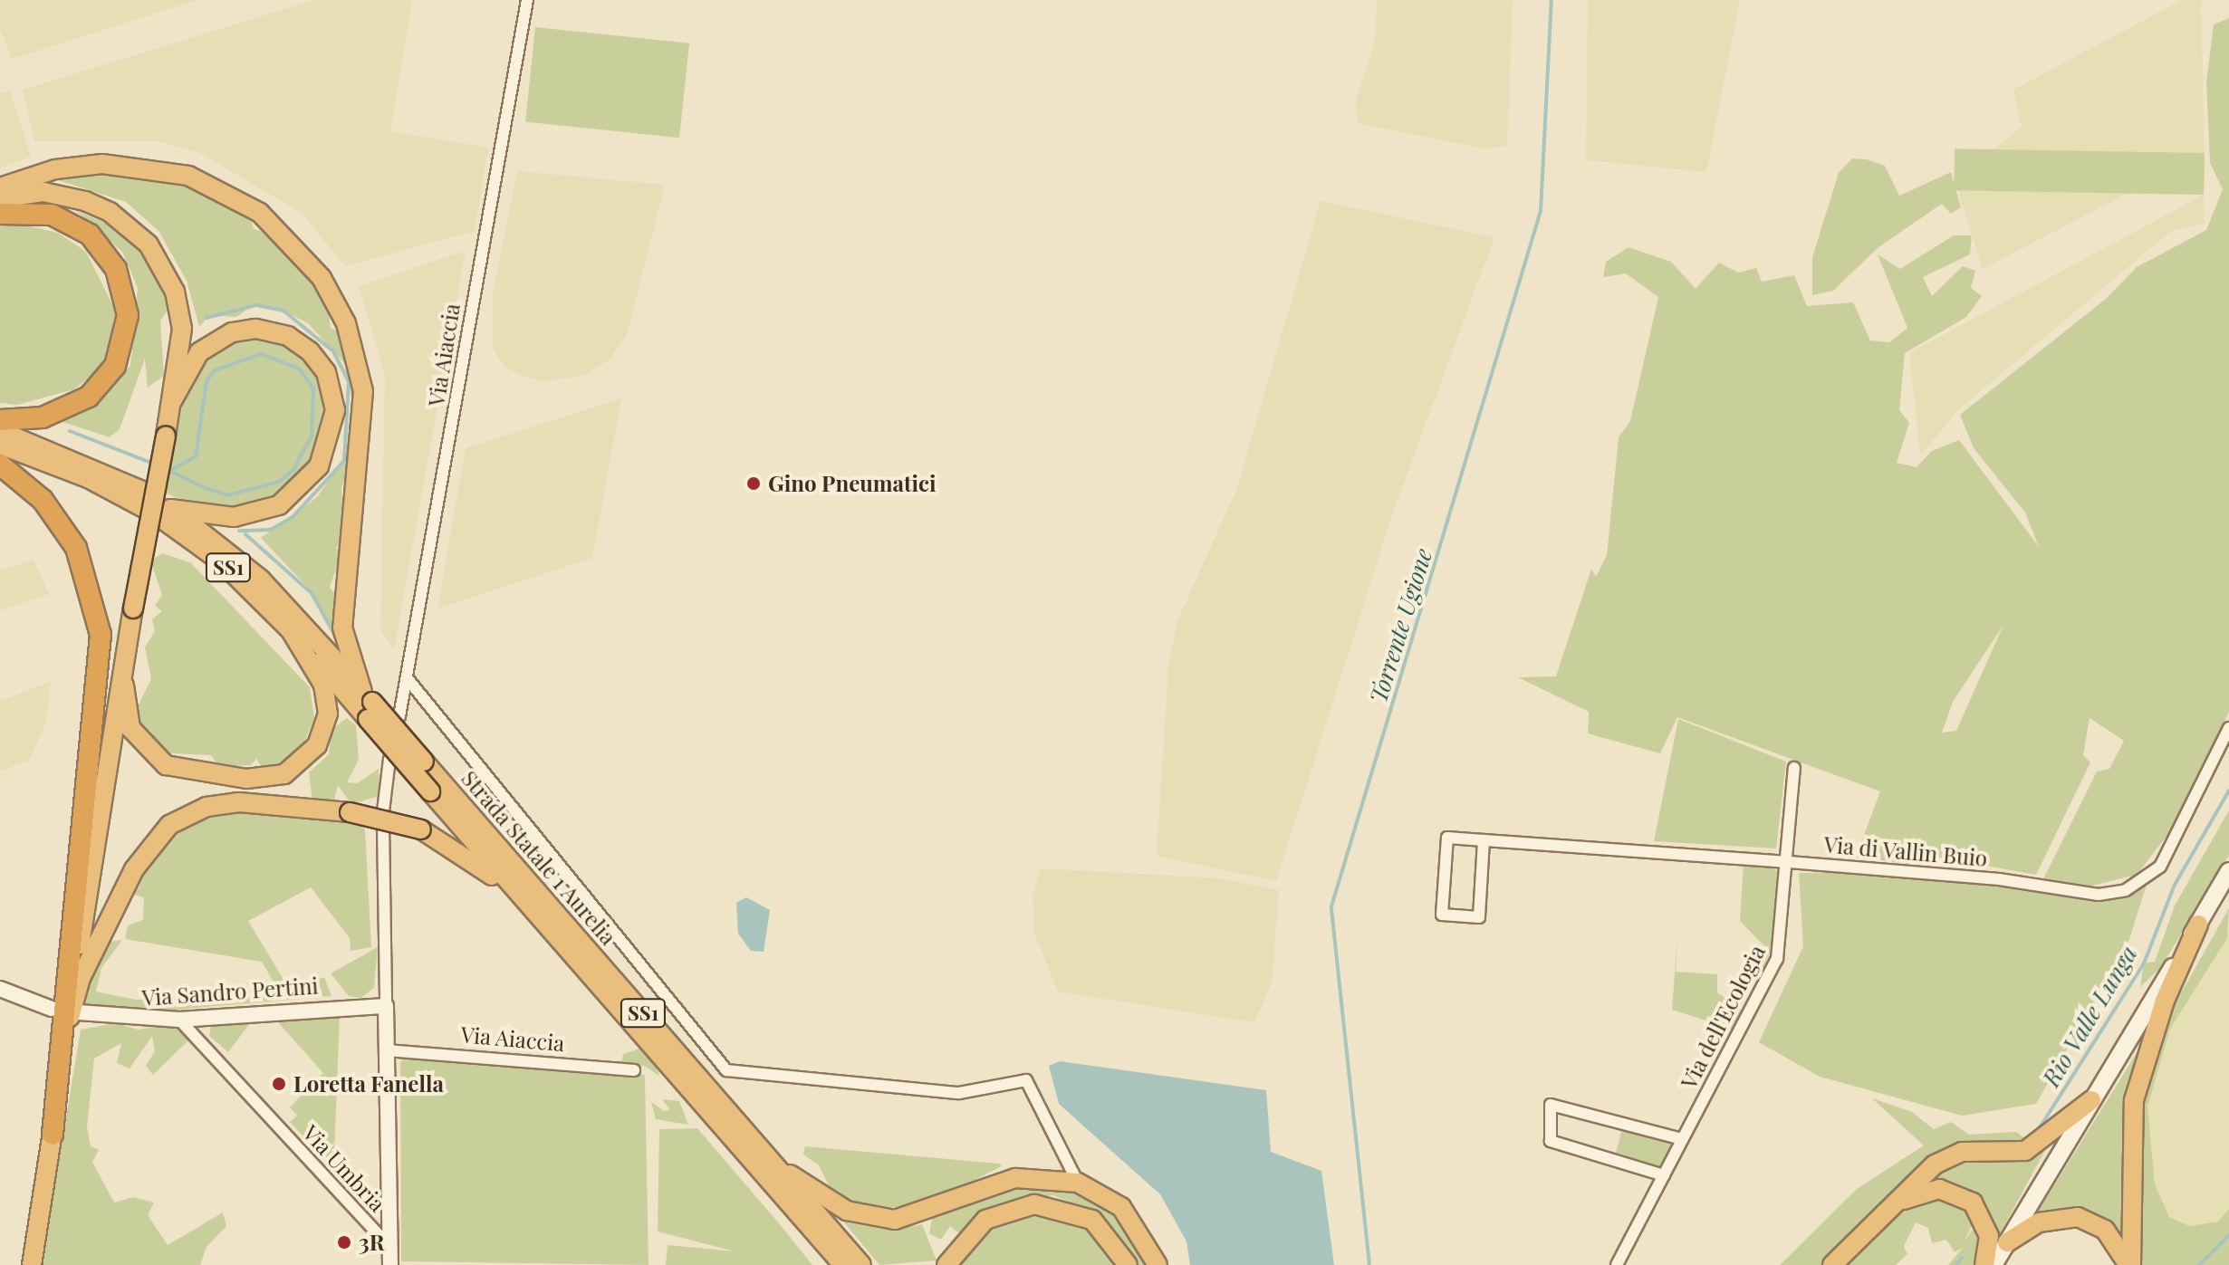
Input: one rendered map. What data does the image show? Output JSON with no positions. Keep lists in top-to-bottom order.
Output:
{
  "streets": {
    "highway": ["SS1", "Strada Statale 1 Aurelia"],
    "street": [
      "Via Aiaccia",
      "Via di Vallin Buio",
      "Via Sandro Pertini",
      "Via dell'Ecologia",
      "Via Umbria"
    ]
  },
  "crossings": [
    ["Via di Vallin Buio", "Via dell'Ecologia"],
    ["Via Sandro Pertini", "Via Umbria"]
  ],
  "water": ["Torrente Ugione", "Rio Valle Lunga"],
  "places": ["Gino Pneumatici", "Loretta Fanella", "3R"]
}
